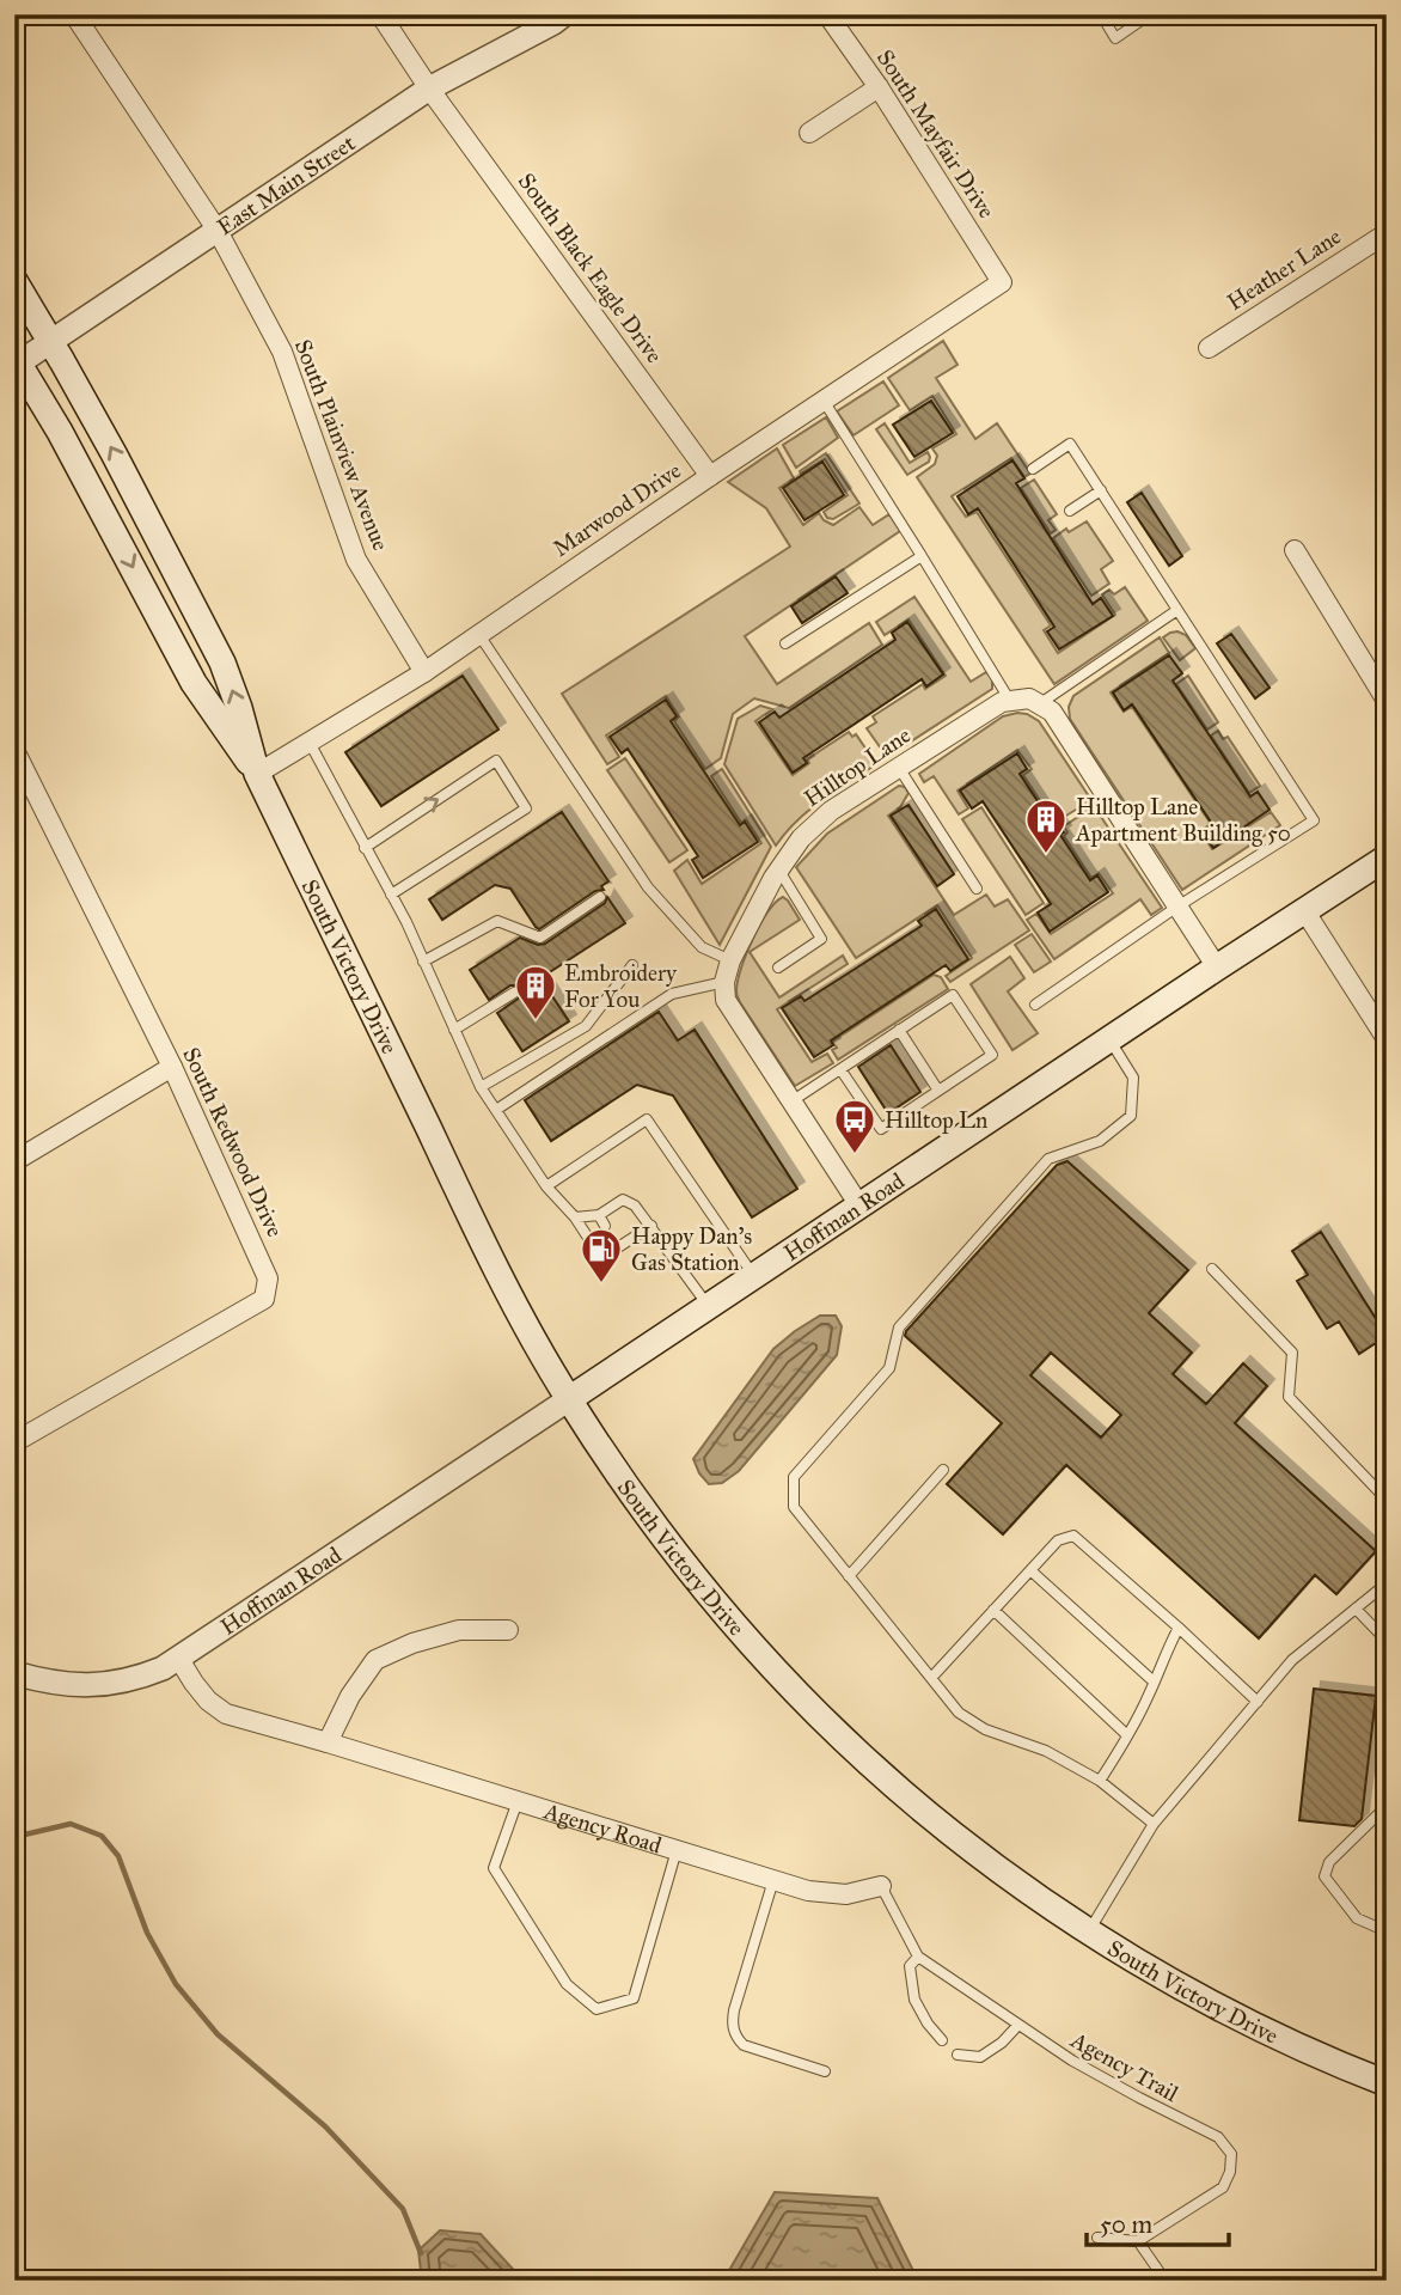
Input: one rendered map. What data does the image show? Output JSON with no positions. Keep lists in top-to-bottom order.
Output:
{
  "streets": {
    "main road": ["South Victory Drive", "Hoffman Road"],
    "street": [
      "South Mayfair Drive",
      "East Main Street",
      "South Black Eagle Drive",
      "Heather Lane",
      "South Plainview Avenue",
      "Marwood Drive",
      "Hilltop Lane",
      "South Redwood Drive",
      "Agency Road"
    ],
    "lane": ["Agency Trail"]
  },
  "crossings": [
    ["South Mayfair Drive", "Marwood Drive"],
    ["East Main Street", "South Black Eagle Drive"],
    ["East Main Street", "South Plainview Avenue"],
    ["East Main Street", "South Victory Drive"],
    ["South Black Eagle Drive", "Marwood Drive"],
    ["South Plainview Avenue", "Marwood Drive"],
    ["Marwood Drive", "South Victory Drive"],
    ["South Victory Drive", "Hoffman Road"],
    ["Hoffman Road", "Agency Road"],
    ["Agency Road", "Agency Trail"]
  ],
  "places": {
    "building": ["Hilltop Lane Apartment Building 50", "Embroidery For You"],
    "bus stop": ["Hilltop Ln"],
    "fuel station": ["Happy Dan's Gas Station"]
  },
  "scale_bar": "50 m"
}
